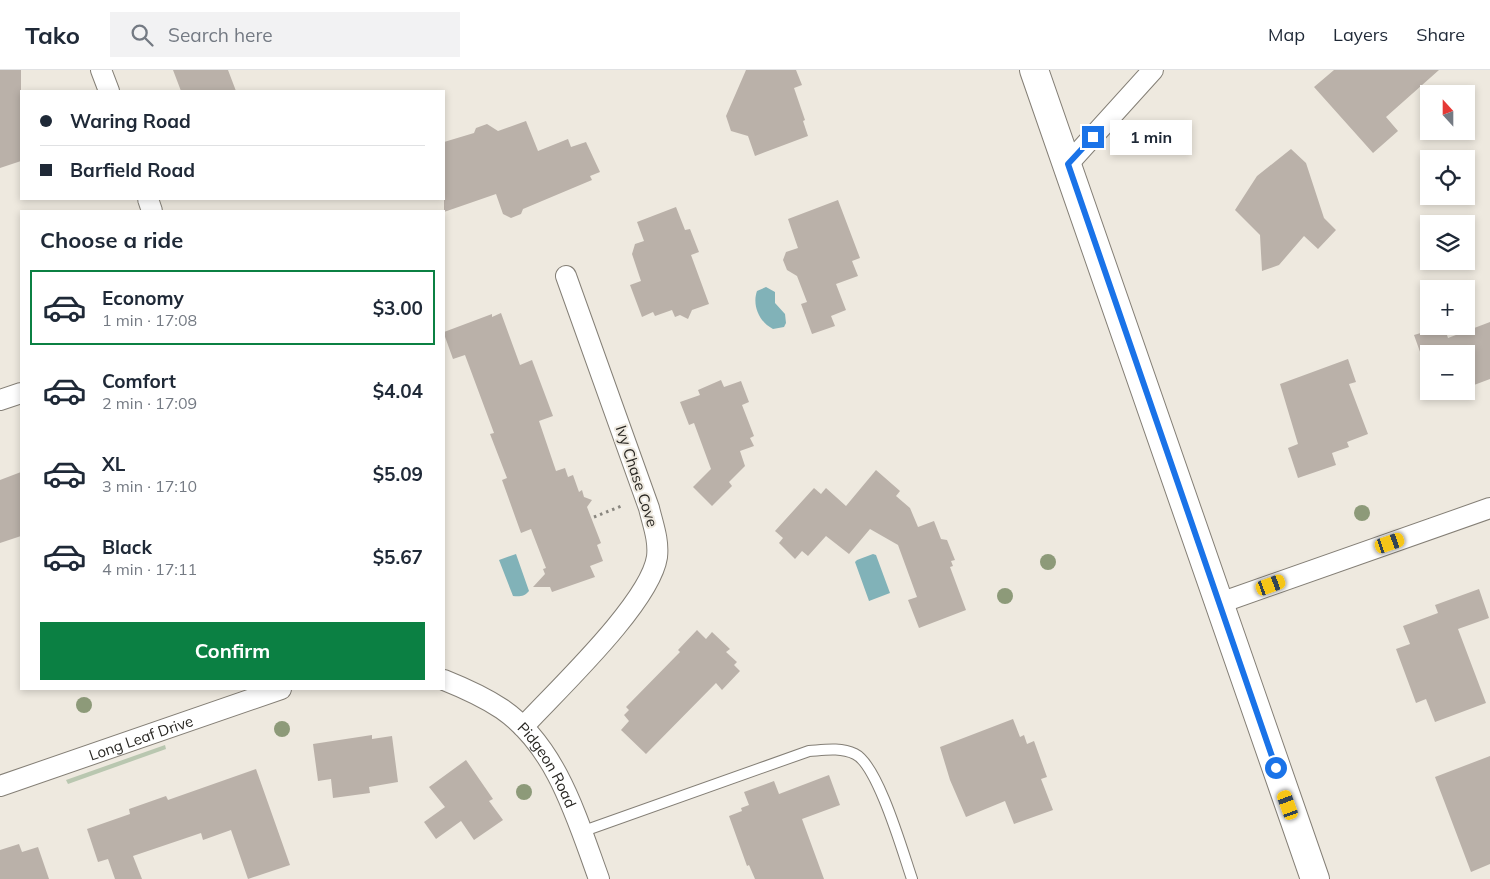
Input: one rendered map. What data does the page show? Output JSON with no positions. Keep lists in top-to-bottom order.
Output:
{
  "streets": {
    "street": ["Ivy Chase Cove", "Long Leaf Drive", "Pidgeon Road"]
  },
  "crossings": [
    ["Ivy Chase Cove", "Pidgeon Road"]
  ],
  "north": "top",
  "page": {
    "header": "Tako",
    "search": "Search here",
    "nav": ["Map", "Layers", "Share"],
    "map_buttons": ["+", "−"],
    "banner": ["Waring Road", "Barfield Road"],
    "bubble": "1 min",
    "heading": "Choose a ride",
    "list": [
      {
        "name": "Economy",
        "note": "1 min · 17:08",
        "value": "$3.00"
      },
      {
        "name": "Comfort",
        "note": "2 min · 17:09",
        "value": "$4.04"
      },
      {
        "name": "XL",
        "note": "3 min · 17:10",
        "value": "$5.09"
      },
      {
        "name": "Black",
        "note": "4 min · 17:11",
        "value": "$5.67"
      }
    ],
    "buttons": "Confirm"
  }
}
